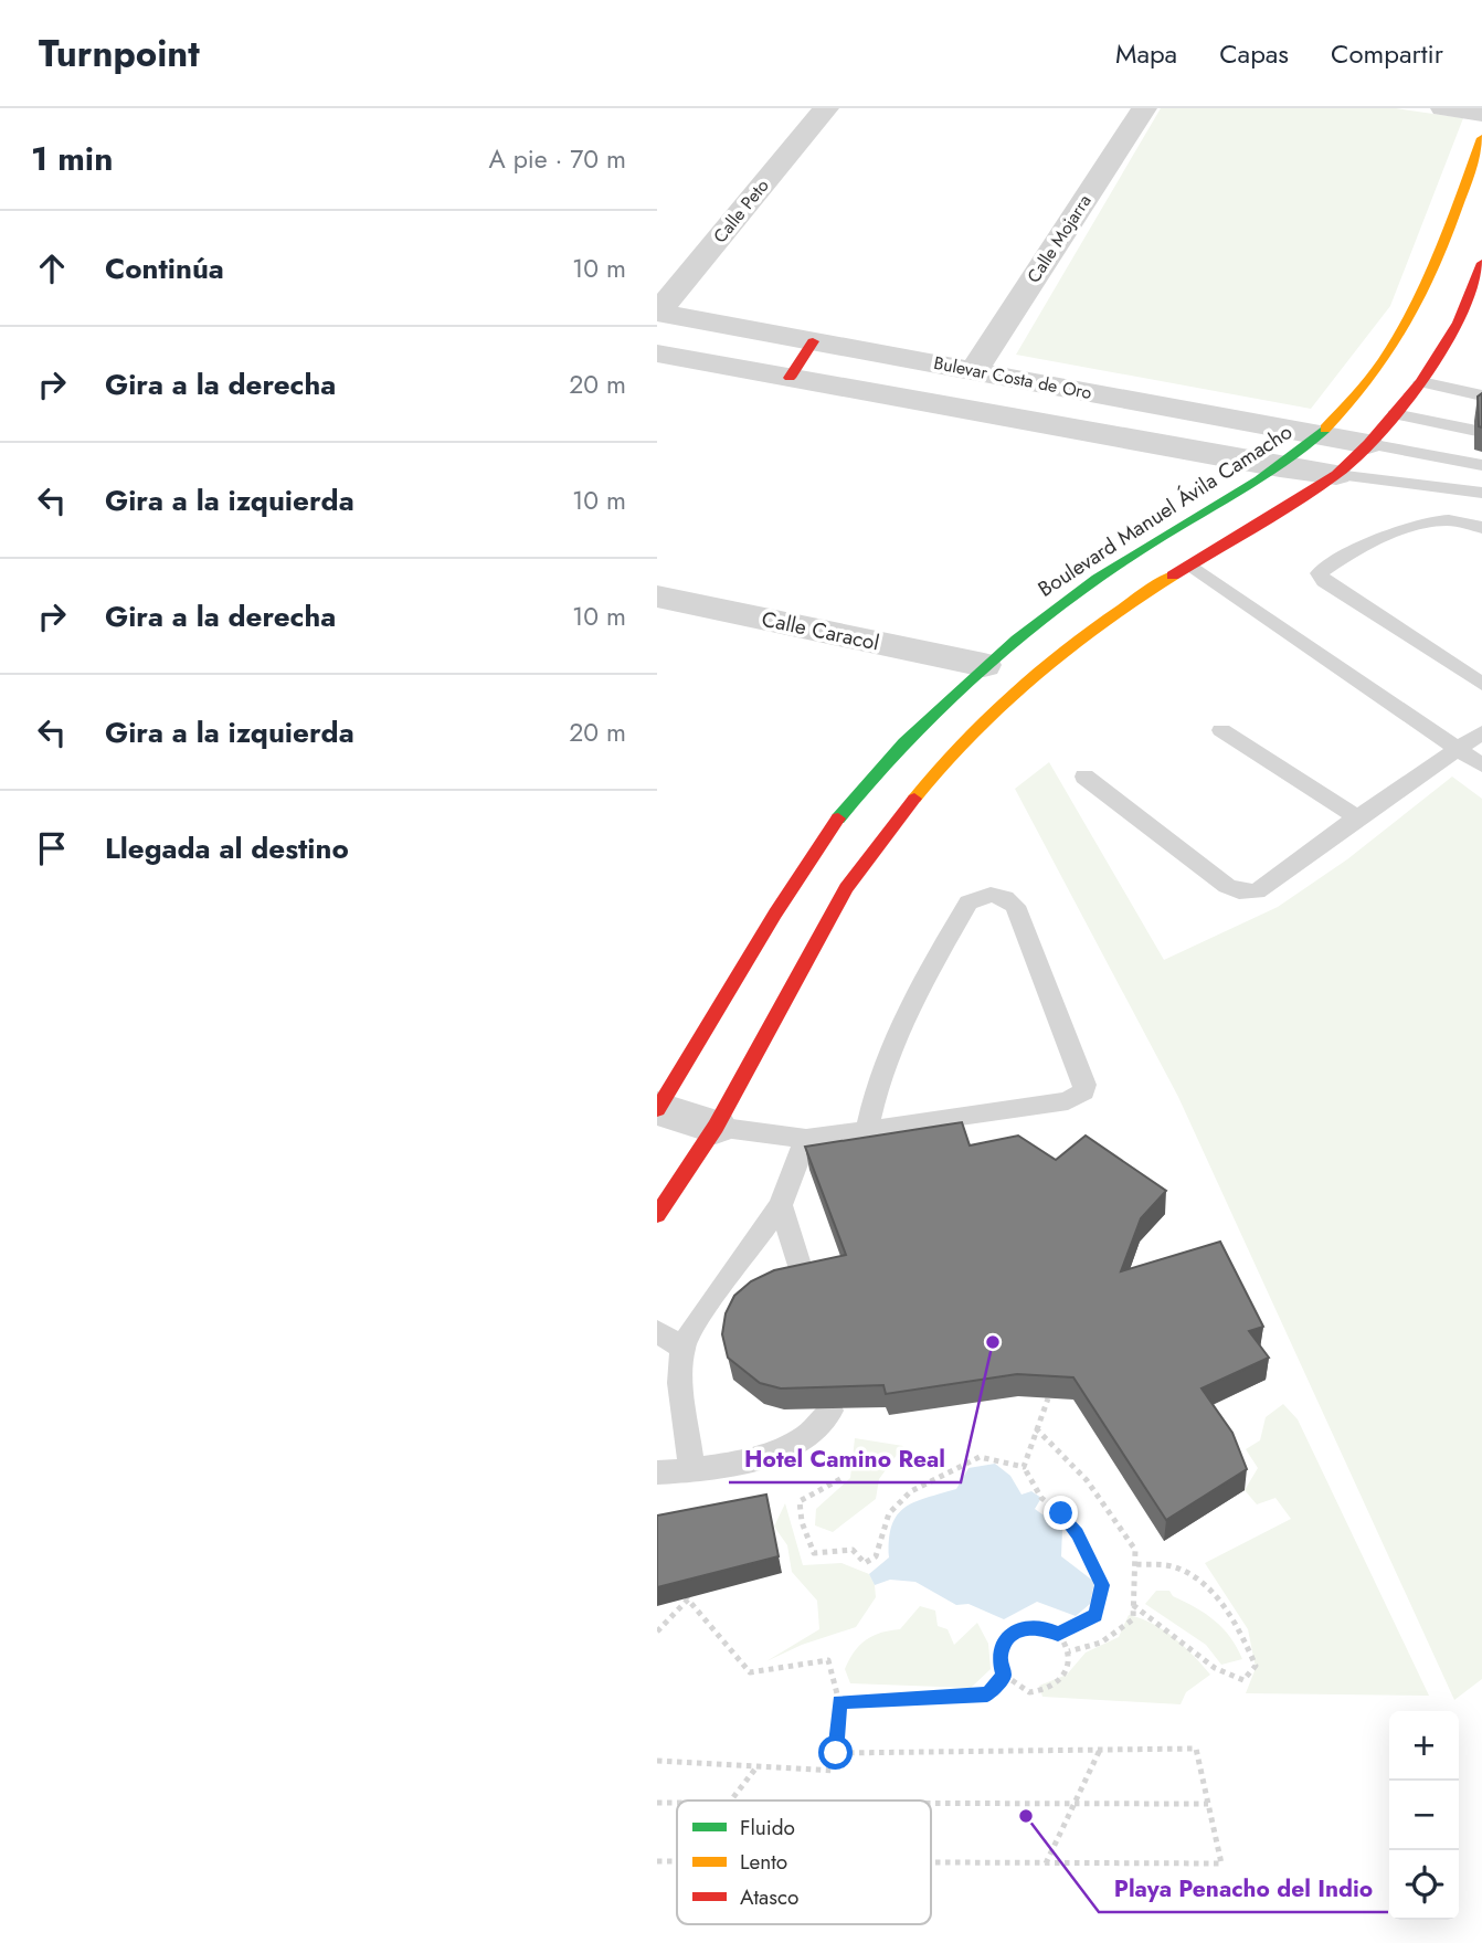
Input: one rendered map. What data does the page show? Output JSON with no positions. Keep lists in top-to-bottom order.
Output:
{
  "streets": {
    "main road": ["Boulevard Manuel Ávila Camacho"],
    "street": [
      "Calle Peto",
      "Calle Mojarra",
      "Bulevar Costa de Oro",
      "Calle Caracol"
    ]
  },
  "crossings": [
    ["Calle Peto", "Bulevar Costa de Oro"],
    ["Calle Mojarra", "Bulevar Costa de Oro"],
    ["Bulevar Costa de Oro", "Boulevard Manuel Ávila Camacho"],
    ["Boulevard Manuel Ávila Camacho", "Calle Caracol"]
  ],
  "places": ["Hotel Camino Real", "Playa Penacho del Indio"],
  "legend": ["Fluido", "Lento", "Atasco"],
  "page": {
    "header": "Turnpoint",
    "nav": ["Mapa", "Capas", "Compartir"],
    "heading": ["1 min", "A pie · 70 m"],
    "list": [
      ["Continúa", "10 m"],
      ["Gira a la derecha", "20 m"],
      ["Gira a la izquierda", "10 m"],
      ["Gira a la derecha", "10 m"],
      ["Gira a la izquierda", "20 m"],
      "Llegada al destino"
    ],
    "map_buttons": ["+", "−"]
  }
}
